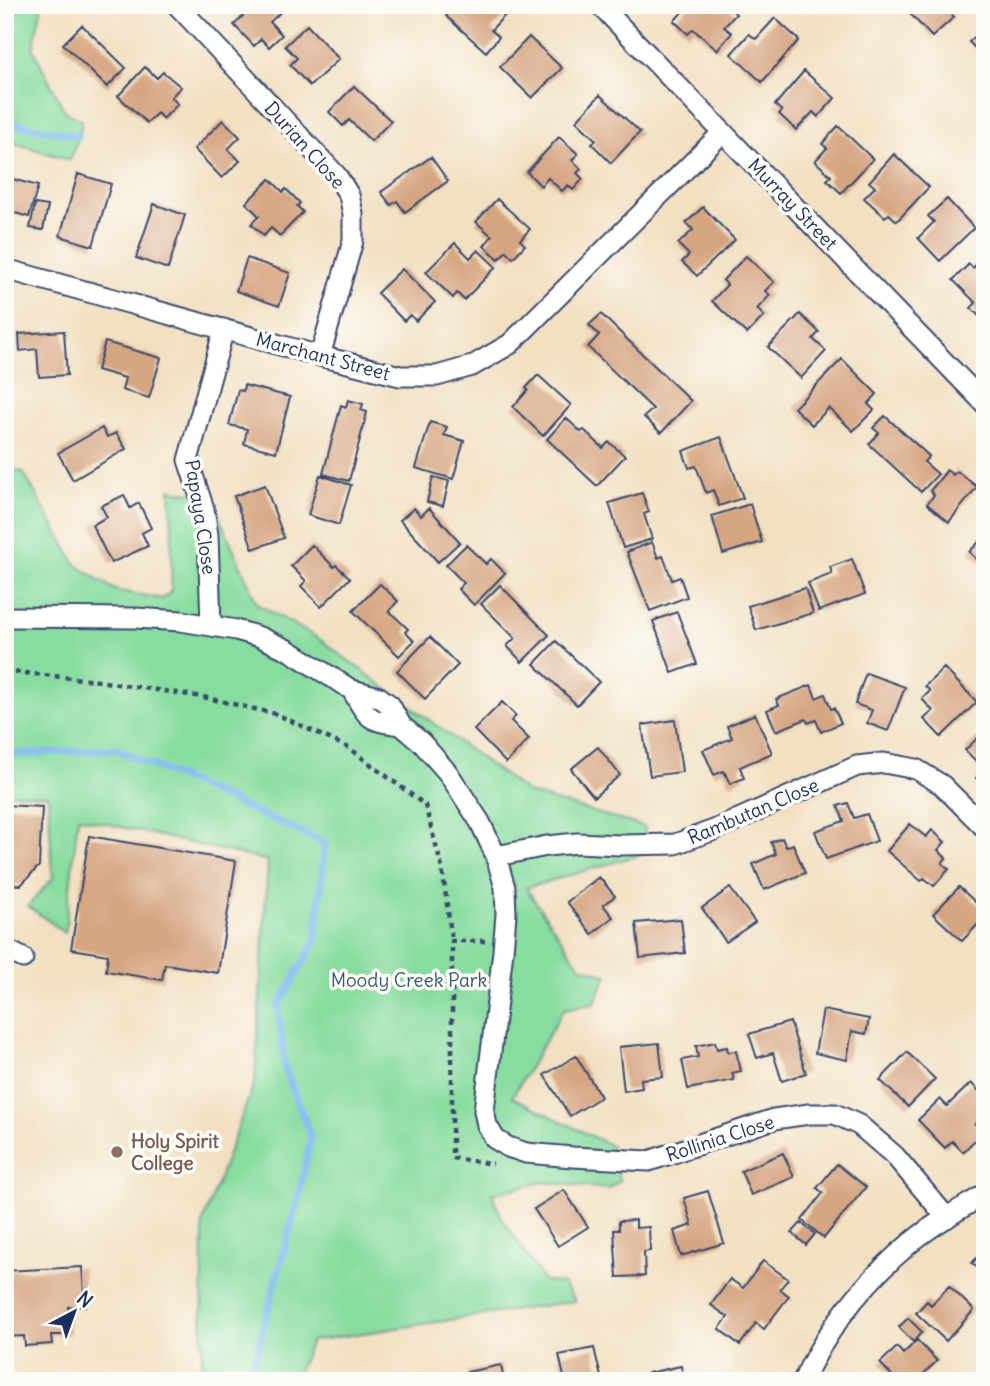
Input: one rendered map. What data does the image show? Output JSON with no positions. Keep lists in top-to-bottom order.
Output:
{
  "streets": {
    "street": [
      "Durian Close",
      "Murray Street",
      "Marchant Street",
      "Papaya Close",
      "Rambutan Close",
      "Rollinia Close"
    ]
  },
  "crossings": [
    ["Durian Close", "Marchant Street"],
    ["Murray Street", "Marchant Street"],
    ["Marchant Street", "Papaya Close"]
  ],
  "parks": ["Moody Creek Park"],
  "places": ["Holy Spirit College"],
  "north": "top right"
}
